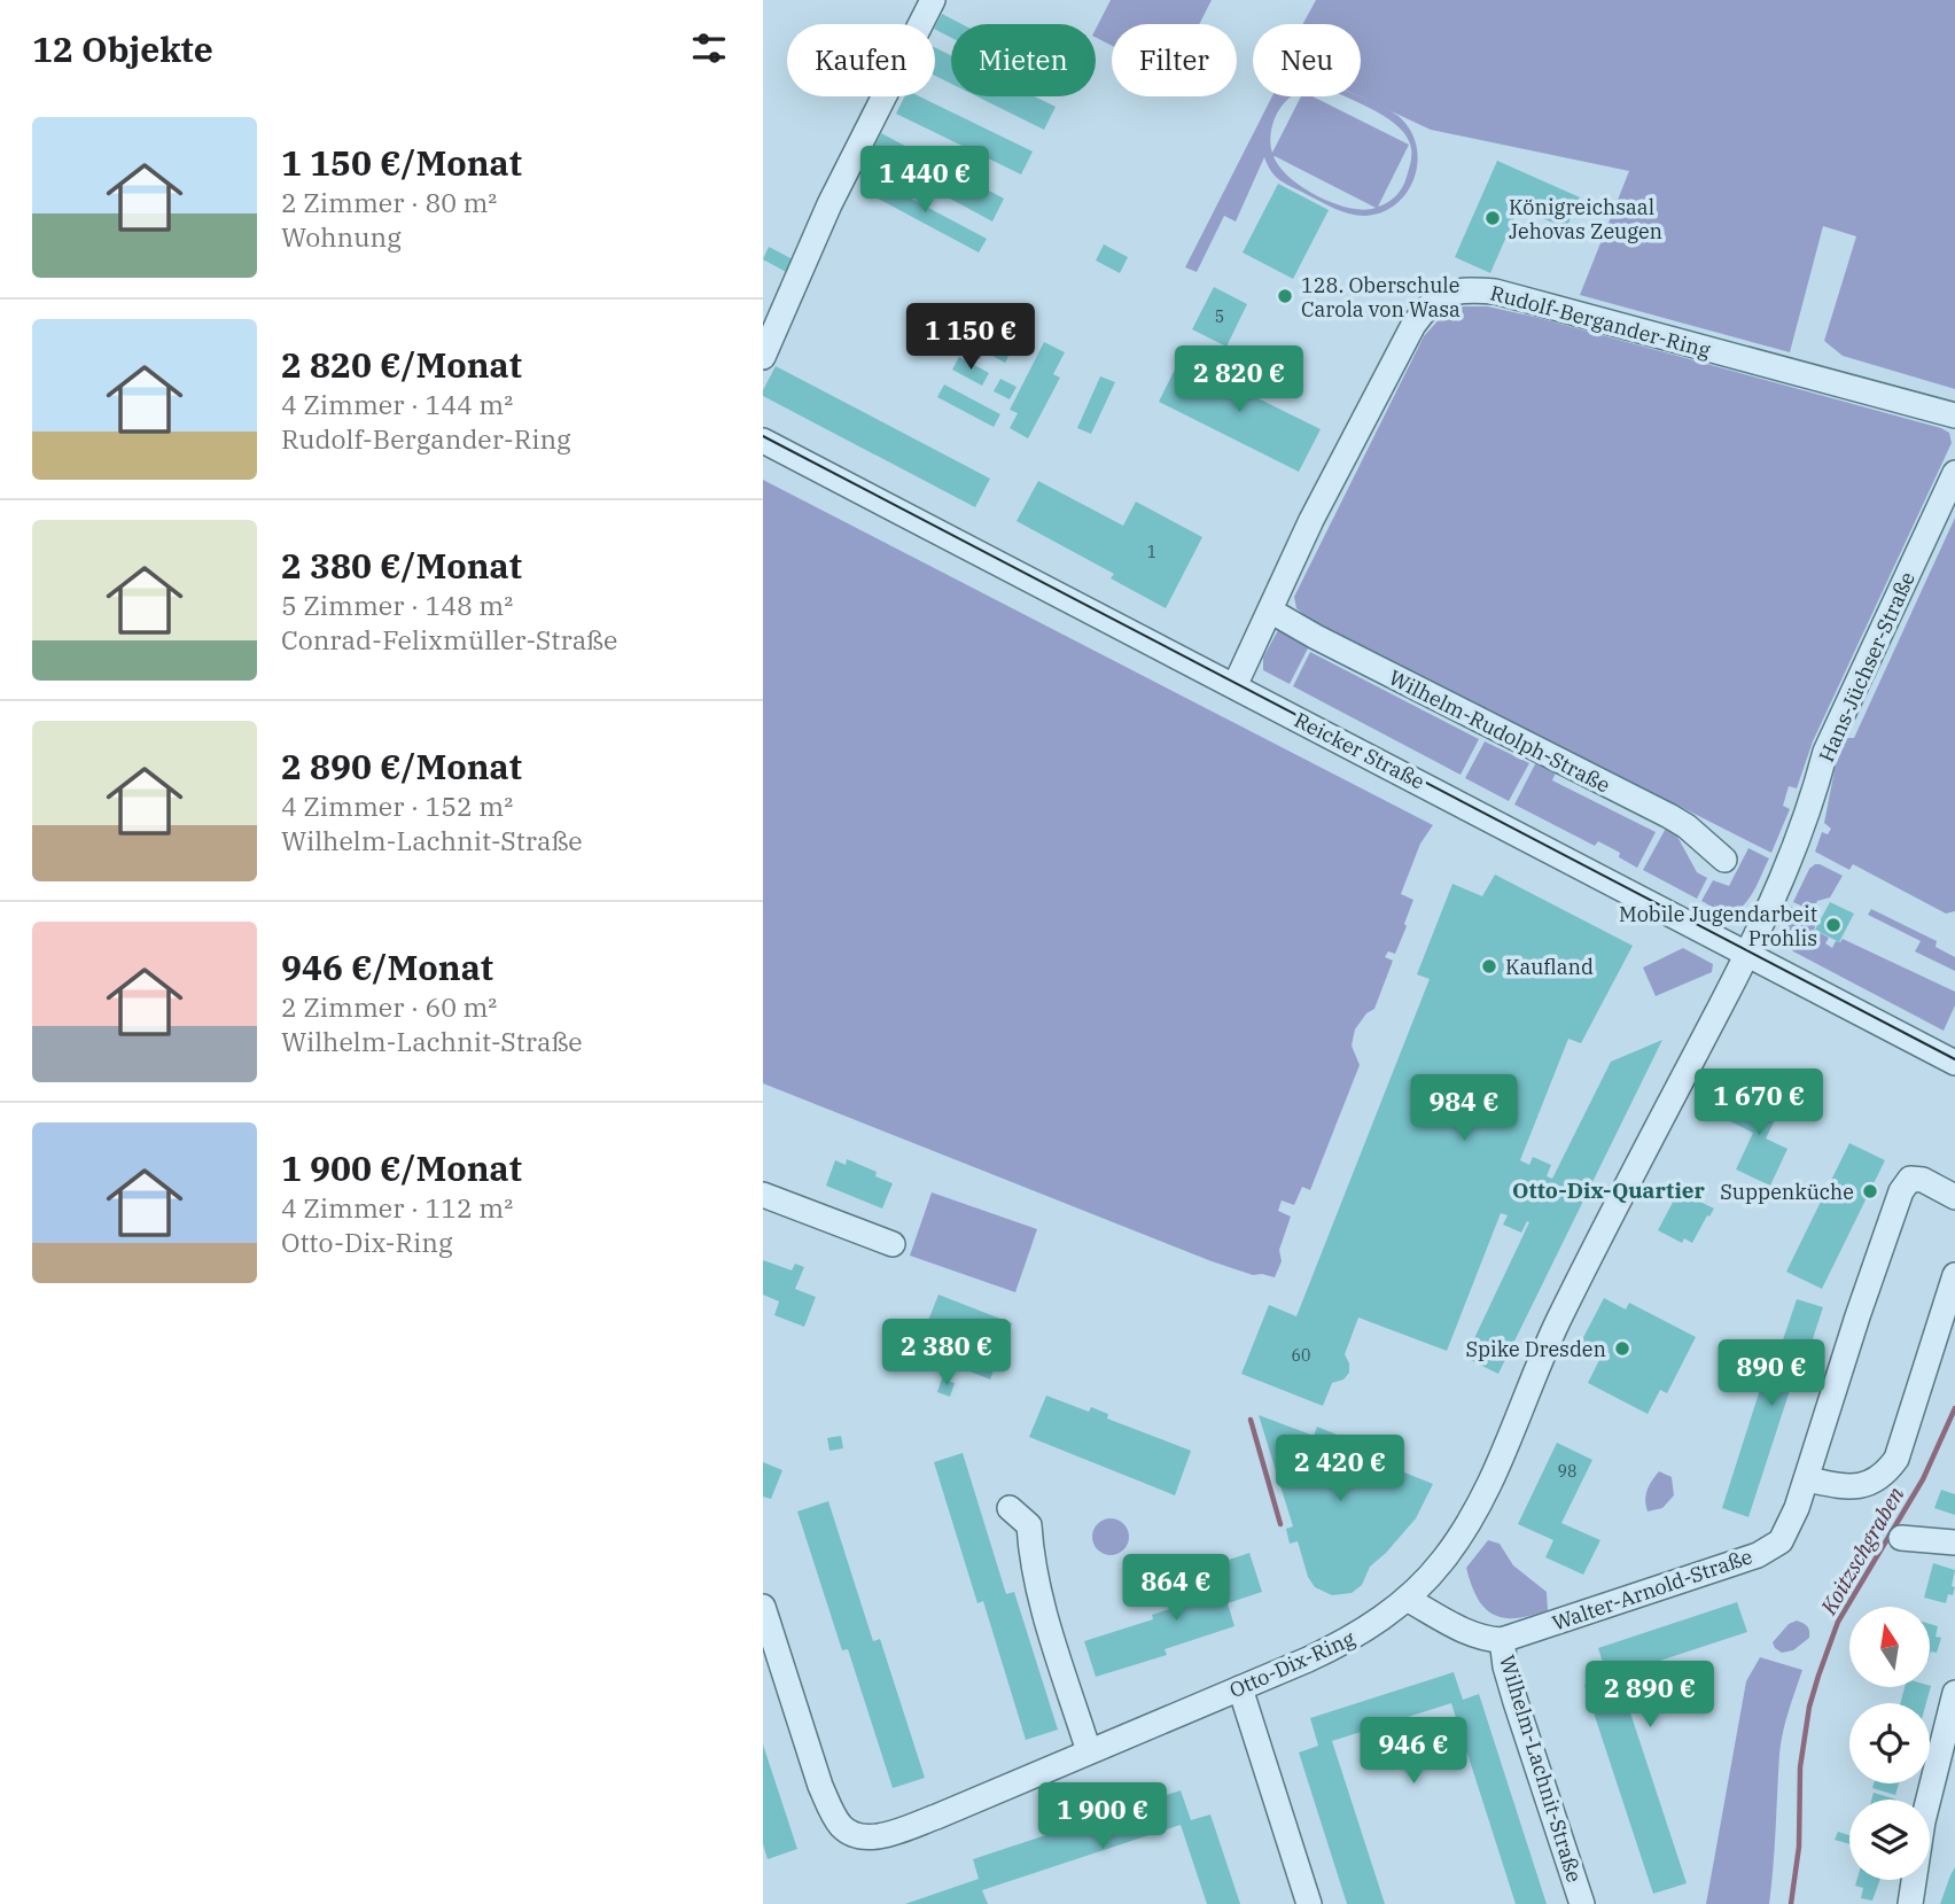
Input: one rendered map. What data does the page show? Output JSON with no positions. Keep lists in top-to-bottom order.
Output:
{
  "streets": {
    "street": [
      "Rudolf-Bergander-Ring",
      "Hans-Jüchser-Straße",
      "Wilhelm-Rudolph-Straße",
      "Reicker Straße",
      "Walter-Arnold-Straße",
      "Otto-Dix-Ring",
      "Wilhelm-Lachnit-Straße"
    ]
  },
  "crossings": [
    ["Rudolf-Bergander-Ring", "Wilhelm-Rudolph-Straße"],
    ["Rudolf-Bergander-Ring", "Reicker Straße"],
    ["Hans-Jüchser-Straße", "Reicker Straße"],
    ["Hans-Jüchser-Straße", "Otto-Dix-Ring"],
    ["Reicker Straße", "Otto-Dix-Ring"],
    ["Walter-Arnold-Straße", "Wilhelm-Lachnit-Straße"],
    ["Otto-Dix-Ring", "Wilhelm-Lachnit-Straße"]
  ],
  "districts": ["Otto-Dix-Quartier"],
  "water": ["Koitzschgraben"],
  "places": [
    "Königreichsaal Jehovas Zeugen",
    "128. Oberschule Carola von Wasa",
    "Mobile Jugendarbeit Prohlis",
    "Kaufland",
    "Suppenküche",
    "Spike Dresden"
  ],
  "house_numbers": [
    "5",
    "1",
    "60",
    "98"
  ],
  "north": "top",
  "page": {
    "heading": "12 Objekte",
    "chip": [
      "Kaufen",
      "Mieten",
      "Filter",
      "Neu"
    ],
    "list": [
      {
        "name": "1 150 €/Monat",
        "note": "2 Zimmer · 80 m² · Wohnung"
      },
      {
        "name": "2 820 €/Monat",
        "note": "4 Zimmer · 144 m² · Rudolf-Bergander-Ring"
      },
      {
        "name": "2 380 €/Monat",
        "note": "5 Zimmer · 148 m² · Conrad-Felixmüller-Straße"
      },
      {
        "name": "2 890 €/Monat",
        "note": "4 Zimmer · 152 m² · Wilhelm-Lachnit-Straße"
      },
      {
        "name": "946 €/Monat",
        "note": "2 Zimmer · 60 m² · Wilhelm-Lachnit-Straße"
      },
      {
        "name": "1 900 €/Monat",
        "note": "4 Zimmer · 112 m² · Otto-Dix-Ring"
      }
    ],
    "price": [
      "1 440 €",
      "1 150 €",
      "2 820 €",
      "1 670 €",
      "984 €",
      "2 380 €",
      "890 €",
      "2 420 €",
      "864 €",
      "2 890 €",
      "946 €",
      "1 900 €"
    ]
  }
}
